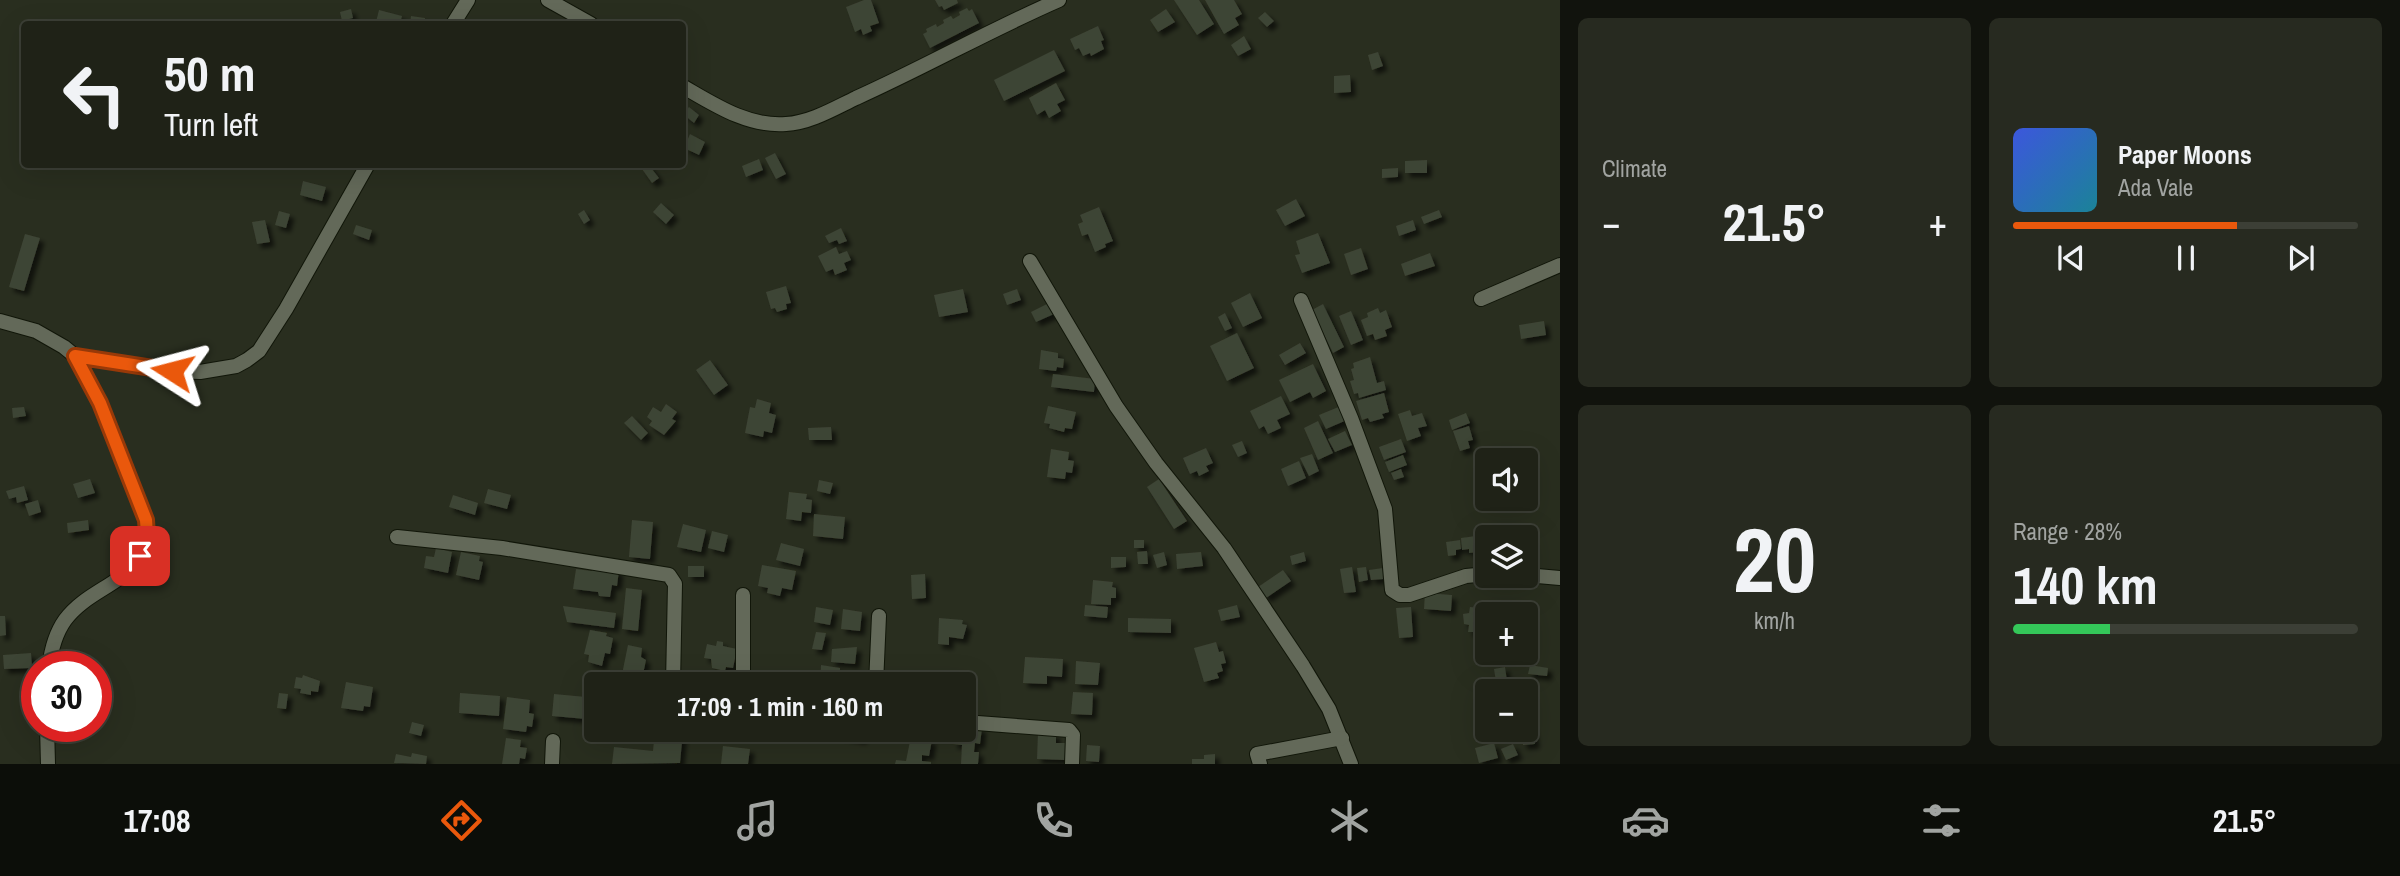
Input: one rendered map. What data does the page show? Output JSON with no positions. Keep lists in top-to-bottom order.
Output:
{
  "page": {
    "tile": [
      "Climate",
      ["20", "km/h"],
      ["Range · 28%", "140 km"]
    ],
    "turn": ["50 m", "Turn left"],
    "song": ["Paper Moons", "Ada Vale"],
    "heat": ["−", "21.5°", "+"],
    "map_buttons": ["+", "−"],
    "limit": "30",
    "trip": "17:09 · 1 min · 160 m",
    "tabs": ["17:08", "21.5°"]
  }
}
